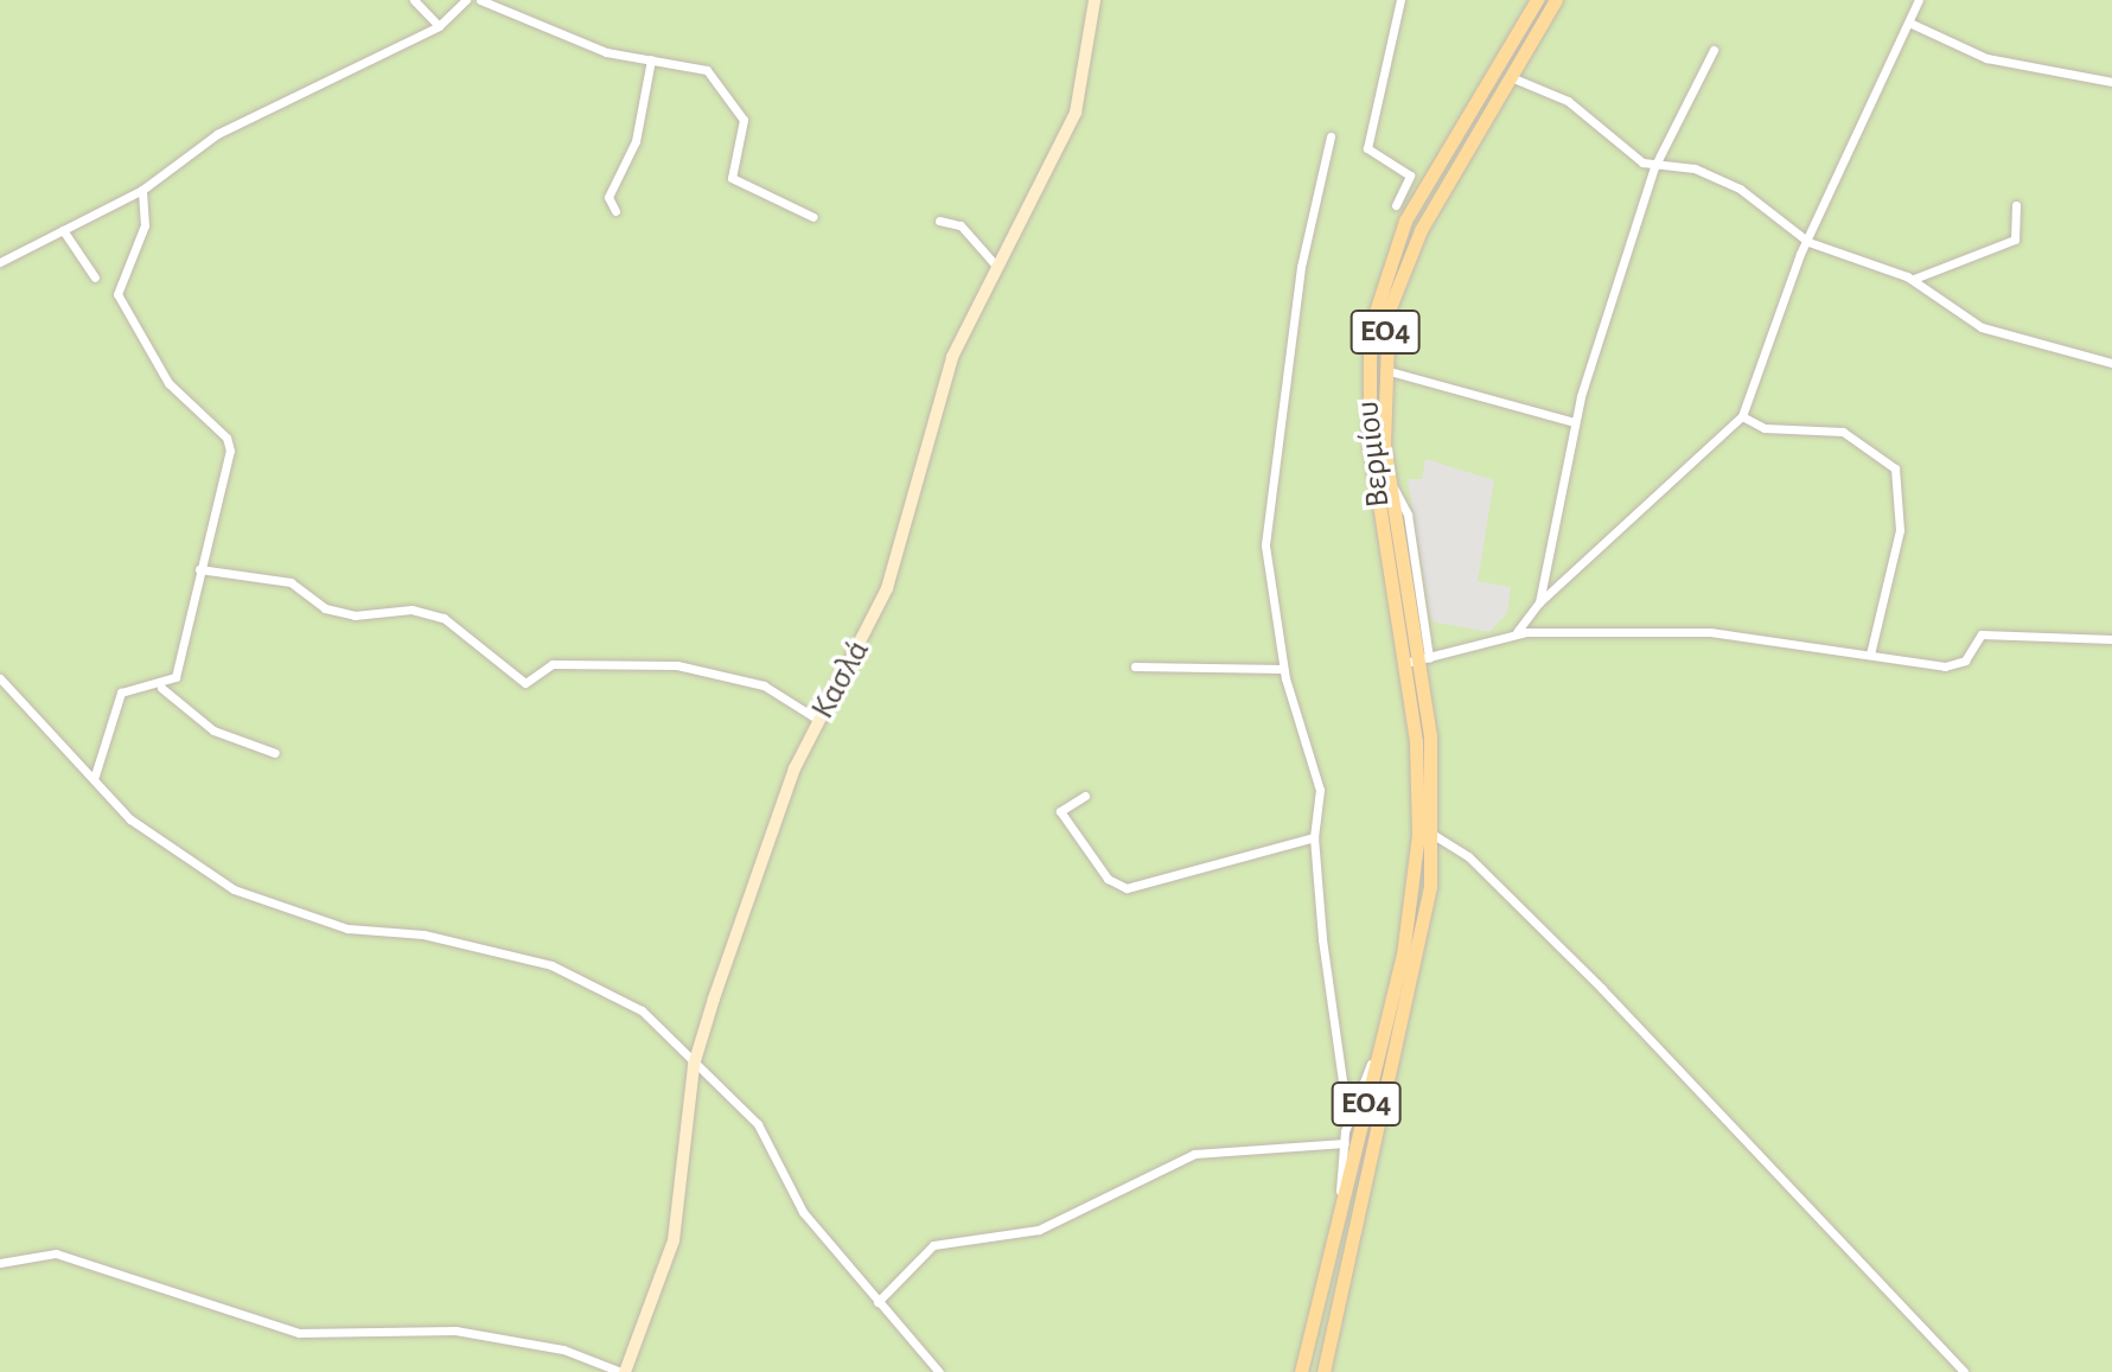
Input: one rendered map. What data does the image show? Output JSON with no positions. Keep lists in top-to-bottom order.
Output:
{
  "streets": {
    "main road": ["ΕΟ4", "Βερμίου"],
    "street": ["Κασλά"]
  },
  "crossings": [
    ["ΕΟ4", "Βερμίου"]
  ]
}
